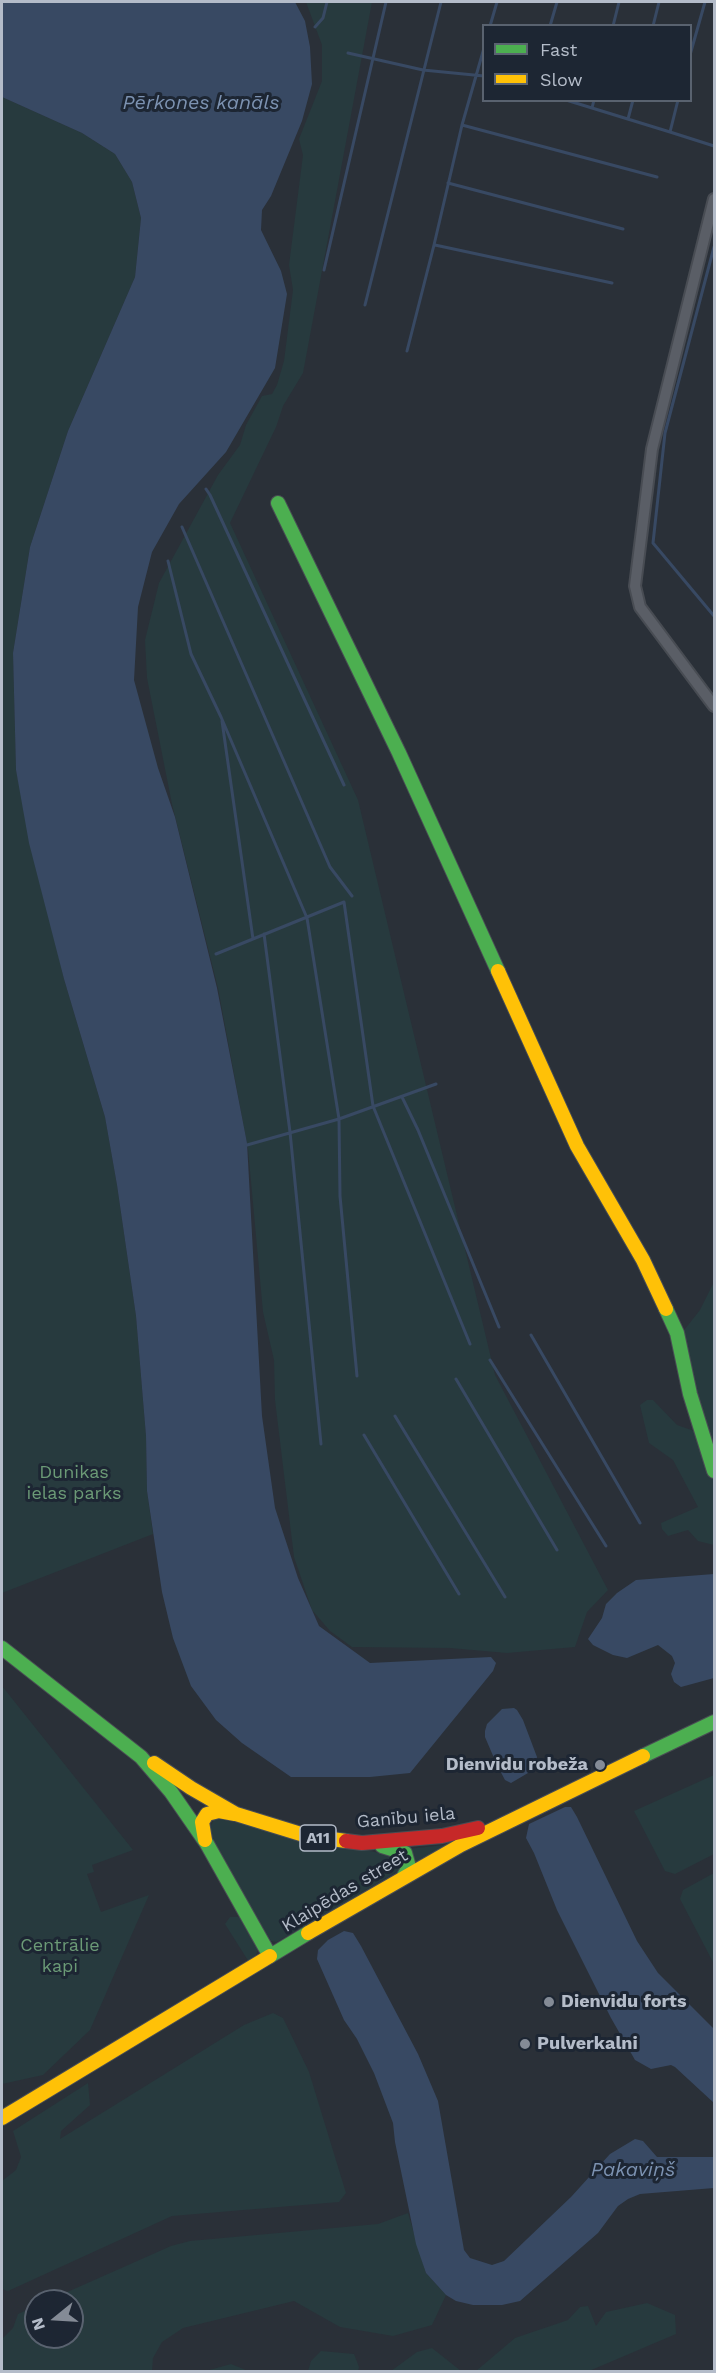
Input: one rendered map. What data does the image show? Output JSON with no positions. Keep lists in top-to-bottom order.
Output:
{
  "streets": {
    "main road": ["Ganību iela", "A11", "Klaipēdas street"]
  },
  "crossings": [
    ["Ganību iela", "Klaipēdas street"]
  ],
  "water": ["Pērkones kanāls", "Pakaviņš"],
  "parks": ["Dunikas ielas parks", "Centrālie kapi"],
  "places": ["Dienvidu robeža", "Dienvidu forts", "Pulverkalni"],
  "legend": ["Fast", "Slow"],
  "north": "left"
}
